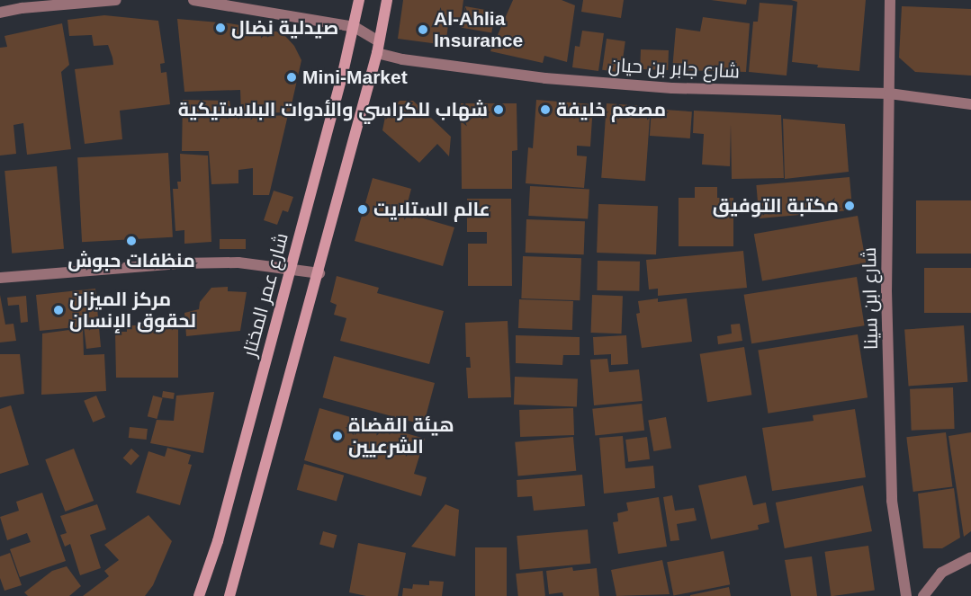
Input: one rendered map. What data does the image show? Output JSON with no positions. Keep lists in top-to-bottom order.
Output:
{
  "streets": {
    "main road": ["شارع عمر المختار"],
    "street": ["شارع جابر بن حيان", "شارع ابن سينا"]
  },
  "crossings": [
    ["شارع جابر بن حيان", "شارع ابن سينا"]
  ],
  "places": [
    "صيدلية نضال",
    "Al-Ahlia Insurance",
    "Mini-Market",
    "شهاب للكراسي والأدوات البلاستيكية",
    "مصعم خليفة",
    "مكتبة التوفيق",
    "عالم الستلايت",
    "منظفات حبوش",
    "مركز الميزان لحقوق الإنسان",
    "هيئة القضاة الشرعيين"
  ]
}
